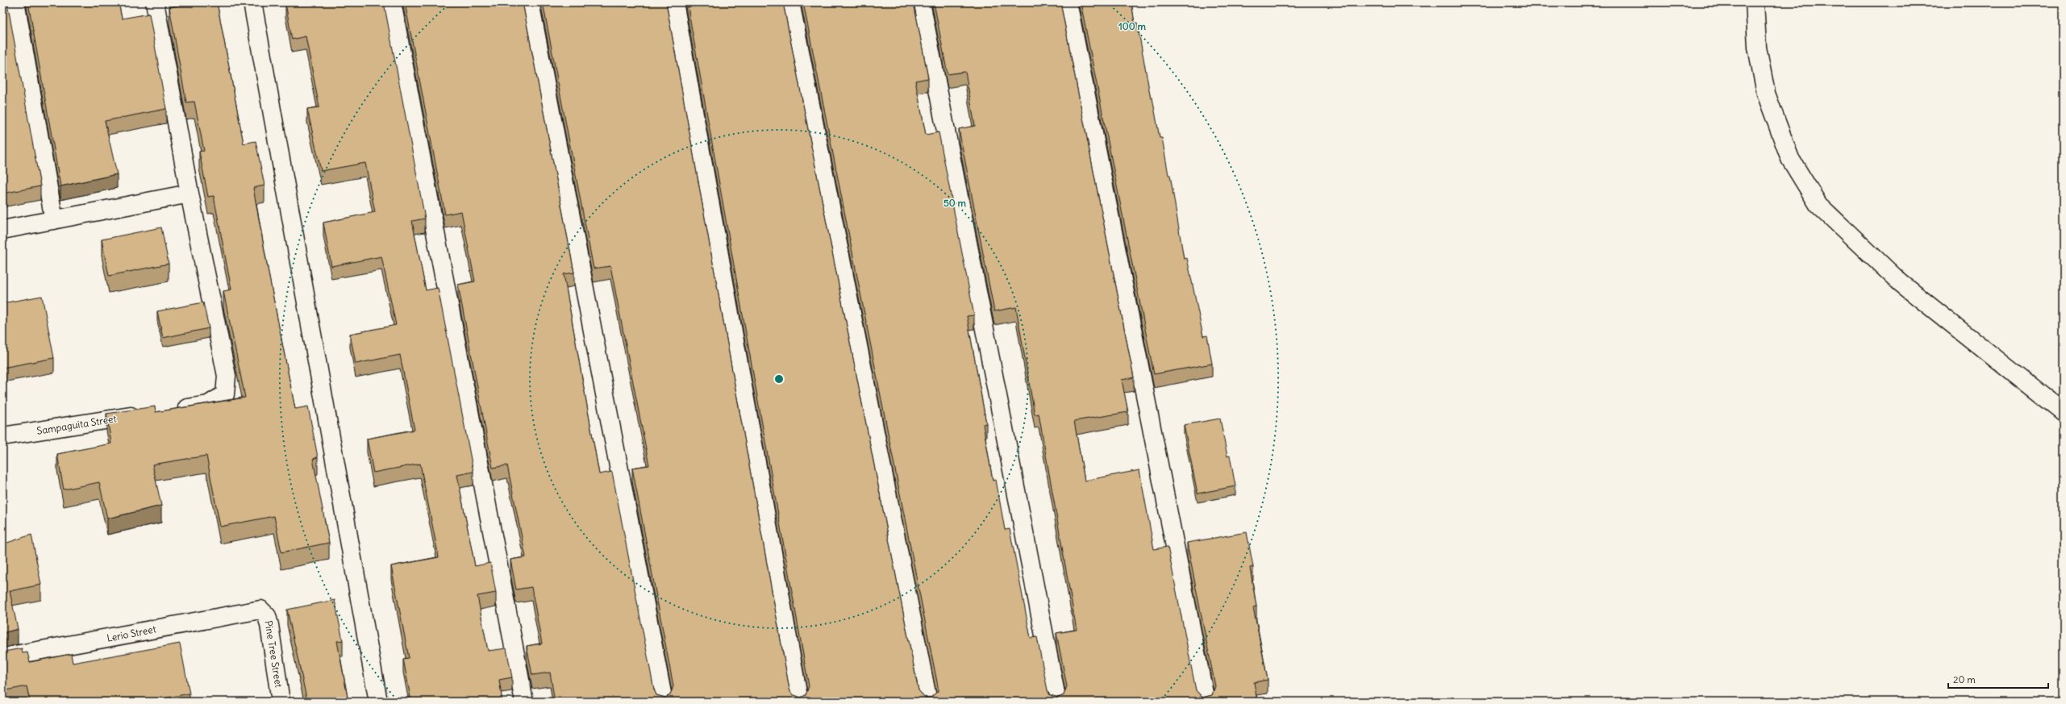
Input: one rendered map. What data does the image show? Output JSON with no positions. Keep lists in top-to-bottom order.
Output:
{
  "streets": {
    "street": ["Sampaguita Street", "Lerio Street", "Pine Tree Street"]
  },
  "crossings": [
    ["Lerio Street", "Pine Tree Street"]
  ],
  "scale_bar": "20 m",
  "rings": ["100 m", "50 m"]
}
